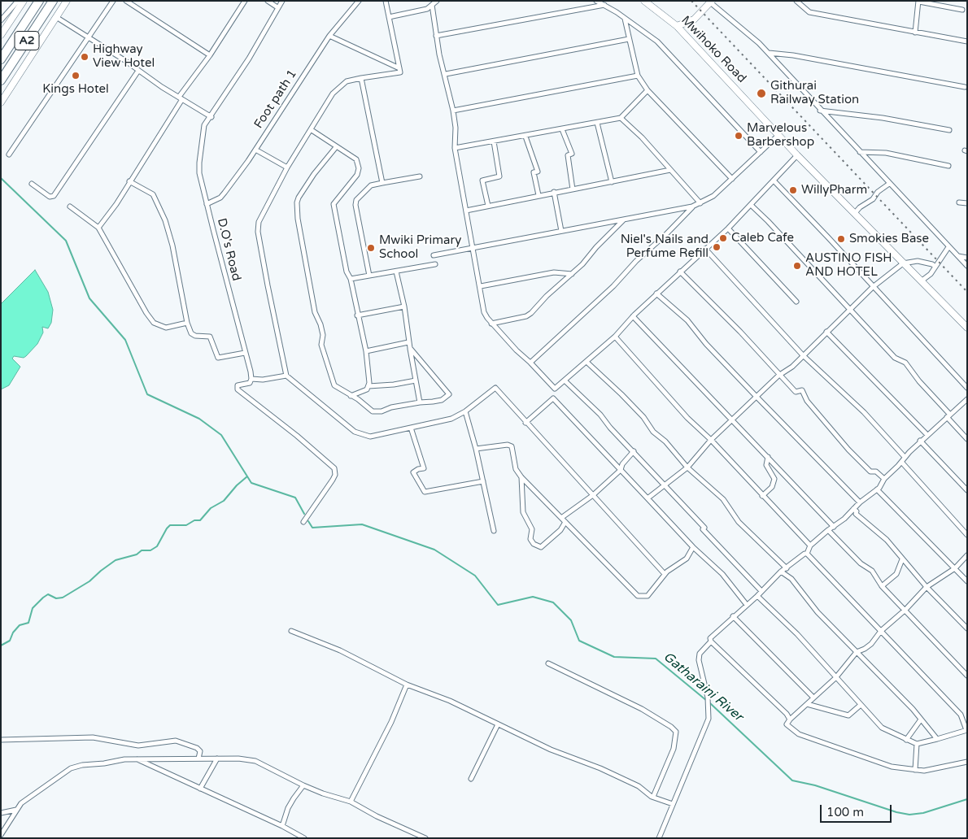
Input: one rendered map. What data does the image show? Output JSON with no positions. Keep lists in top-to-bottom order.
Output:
{
  "streets": {
    "highway": ["A2"],
    "street": ["Mwihoko Road", "Foot path 1", "D.O's Road"]
  },
  "crossings": [
    ["Foot path 1", "D.O's Road"]
  ],
  "water": ["Gatharaini River"],
  "places": [
    "Highway View Hotel",
    "Kings Hotel",
    "Githurai Railway Station",
    "Marvelous Barbershop",
    "WillyPharm",
    "Caleb Cafe",
    "Smokies Base",
    "Niel's Nails and Perfume Refill",
    "Mwiki Primary School",
    "AUSTINO FISH AND HOTEL"
  ],
  "scale_bar": "100 m"
}
